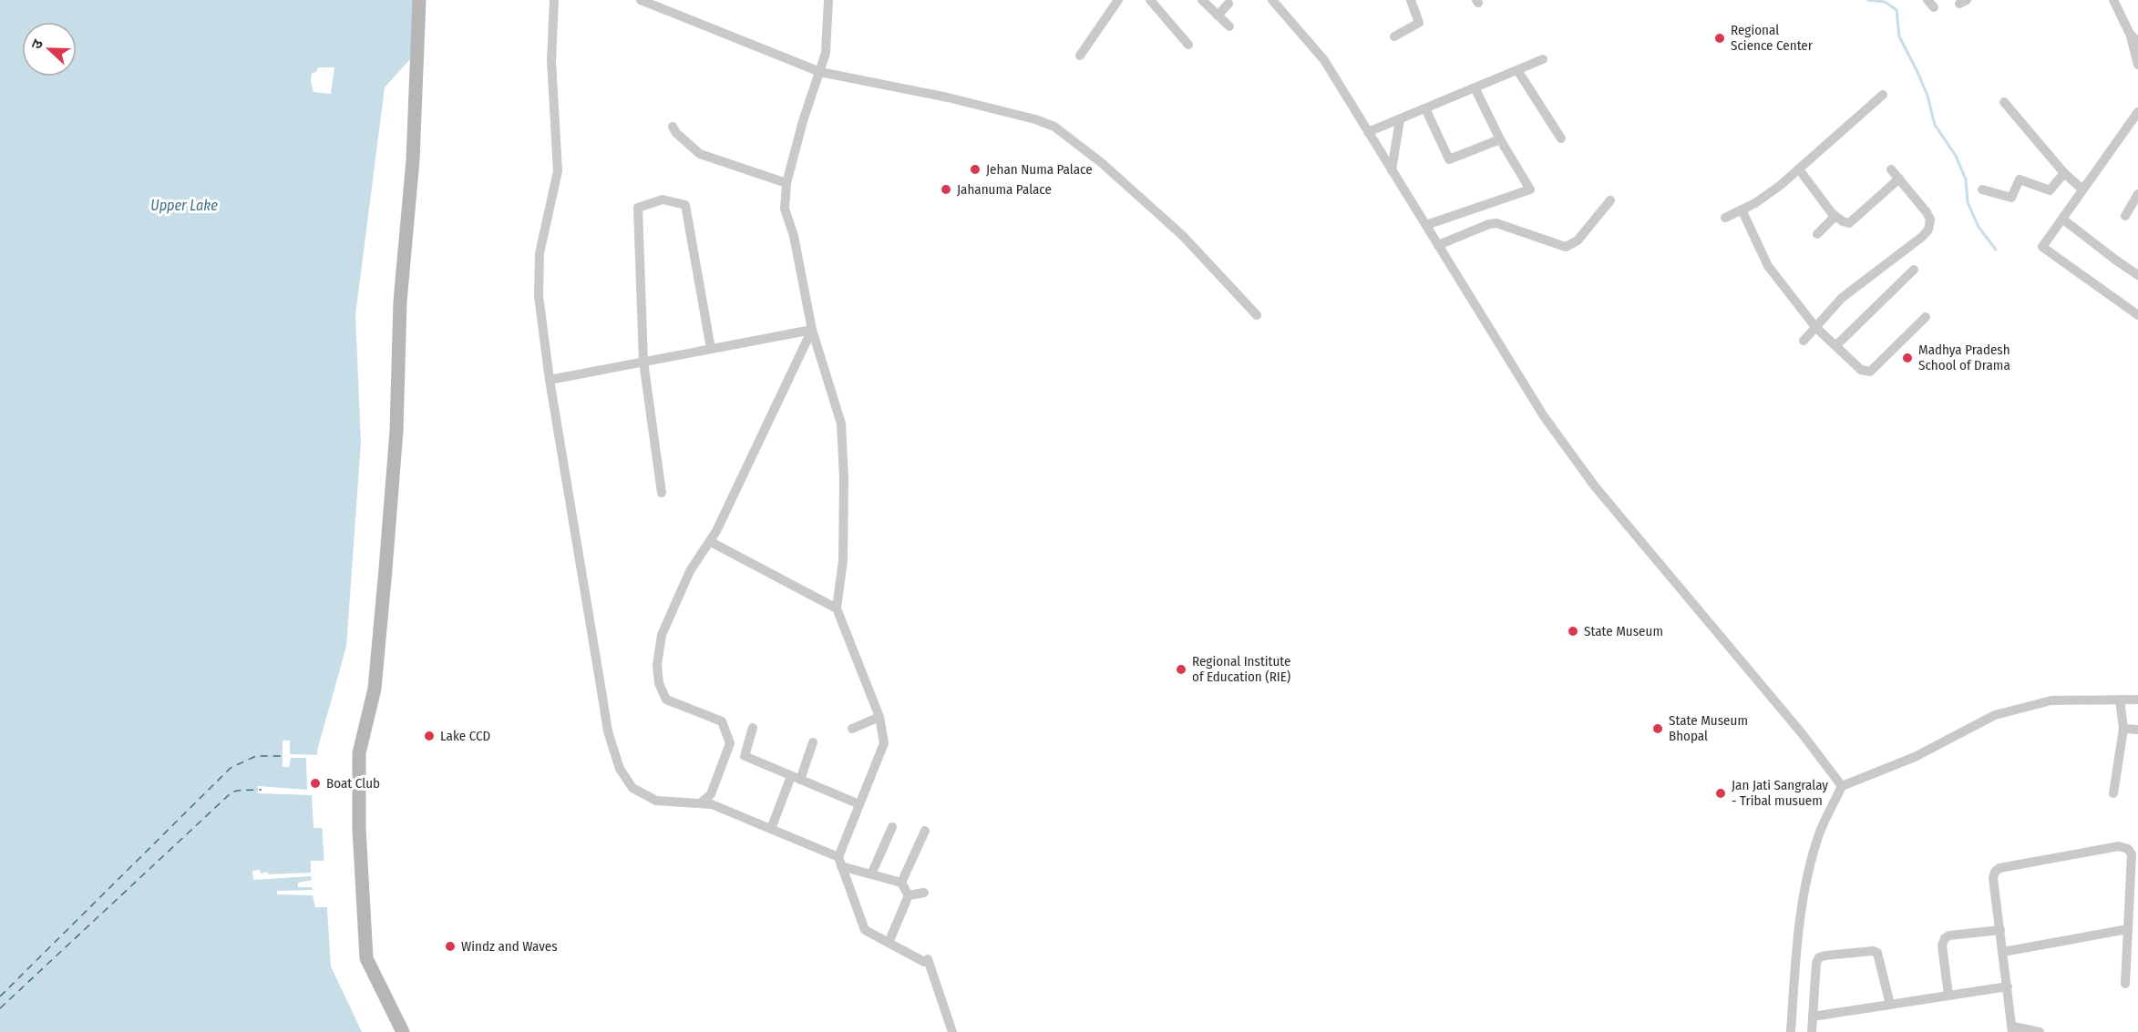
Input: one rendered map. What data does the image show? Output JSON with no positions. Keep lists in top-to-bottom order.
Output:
{
  "water": ["Upper Lake"],
  "places": [
    "Regional Science Center",
    "Jehan Numa Palace",
    "Jahanuma Palace",
    "Madhya Pradesh School of Drama",
    "State Museum",
    "Regional Institute of Education (RIE)",
    "State Museum Bhopal",
    "Lake CCD",
    "Boat Club",
    "Jan Jati Sangralay - Tribal musuem",
    "Windz and Waves"
  ],
  "north": "left"
}
